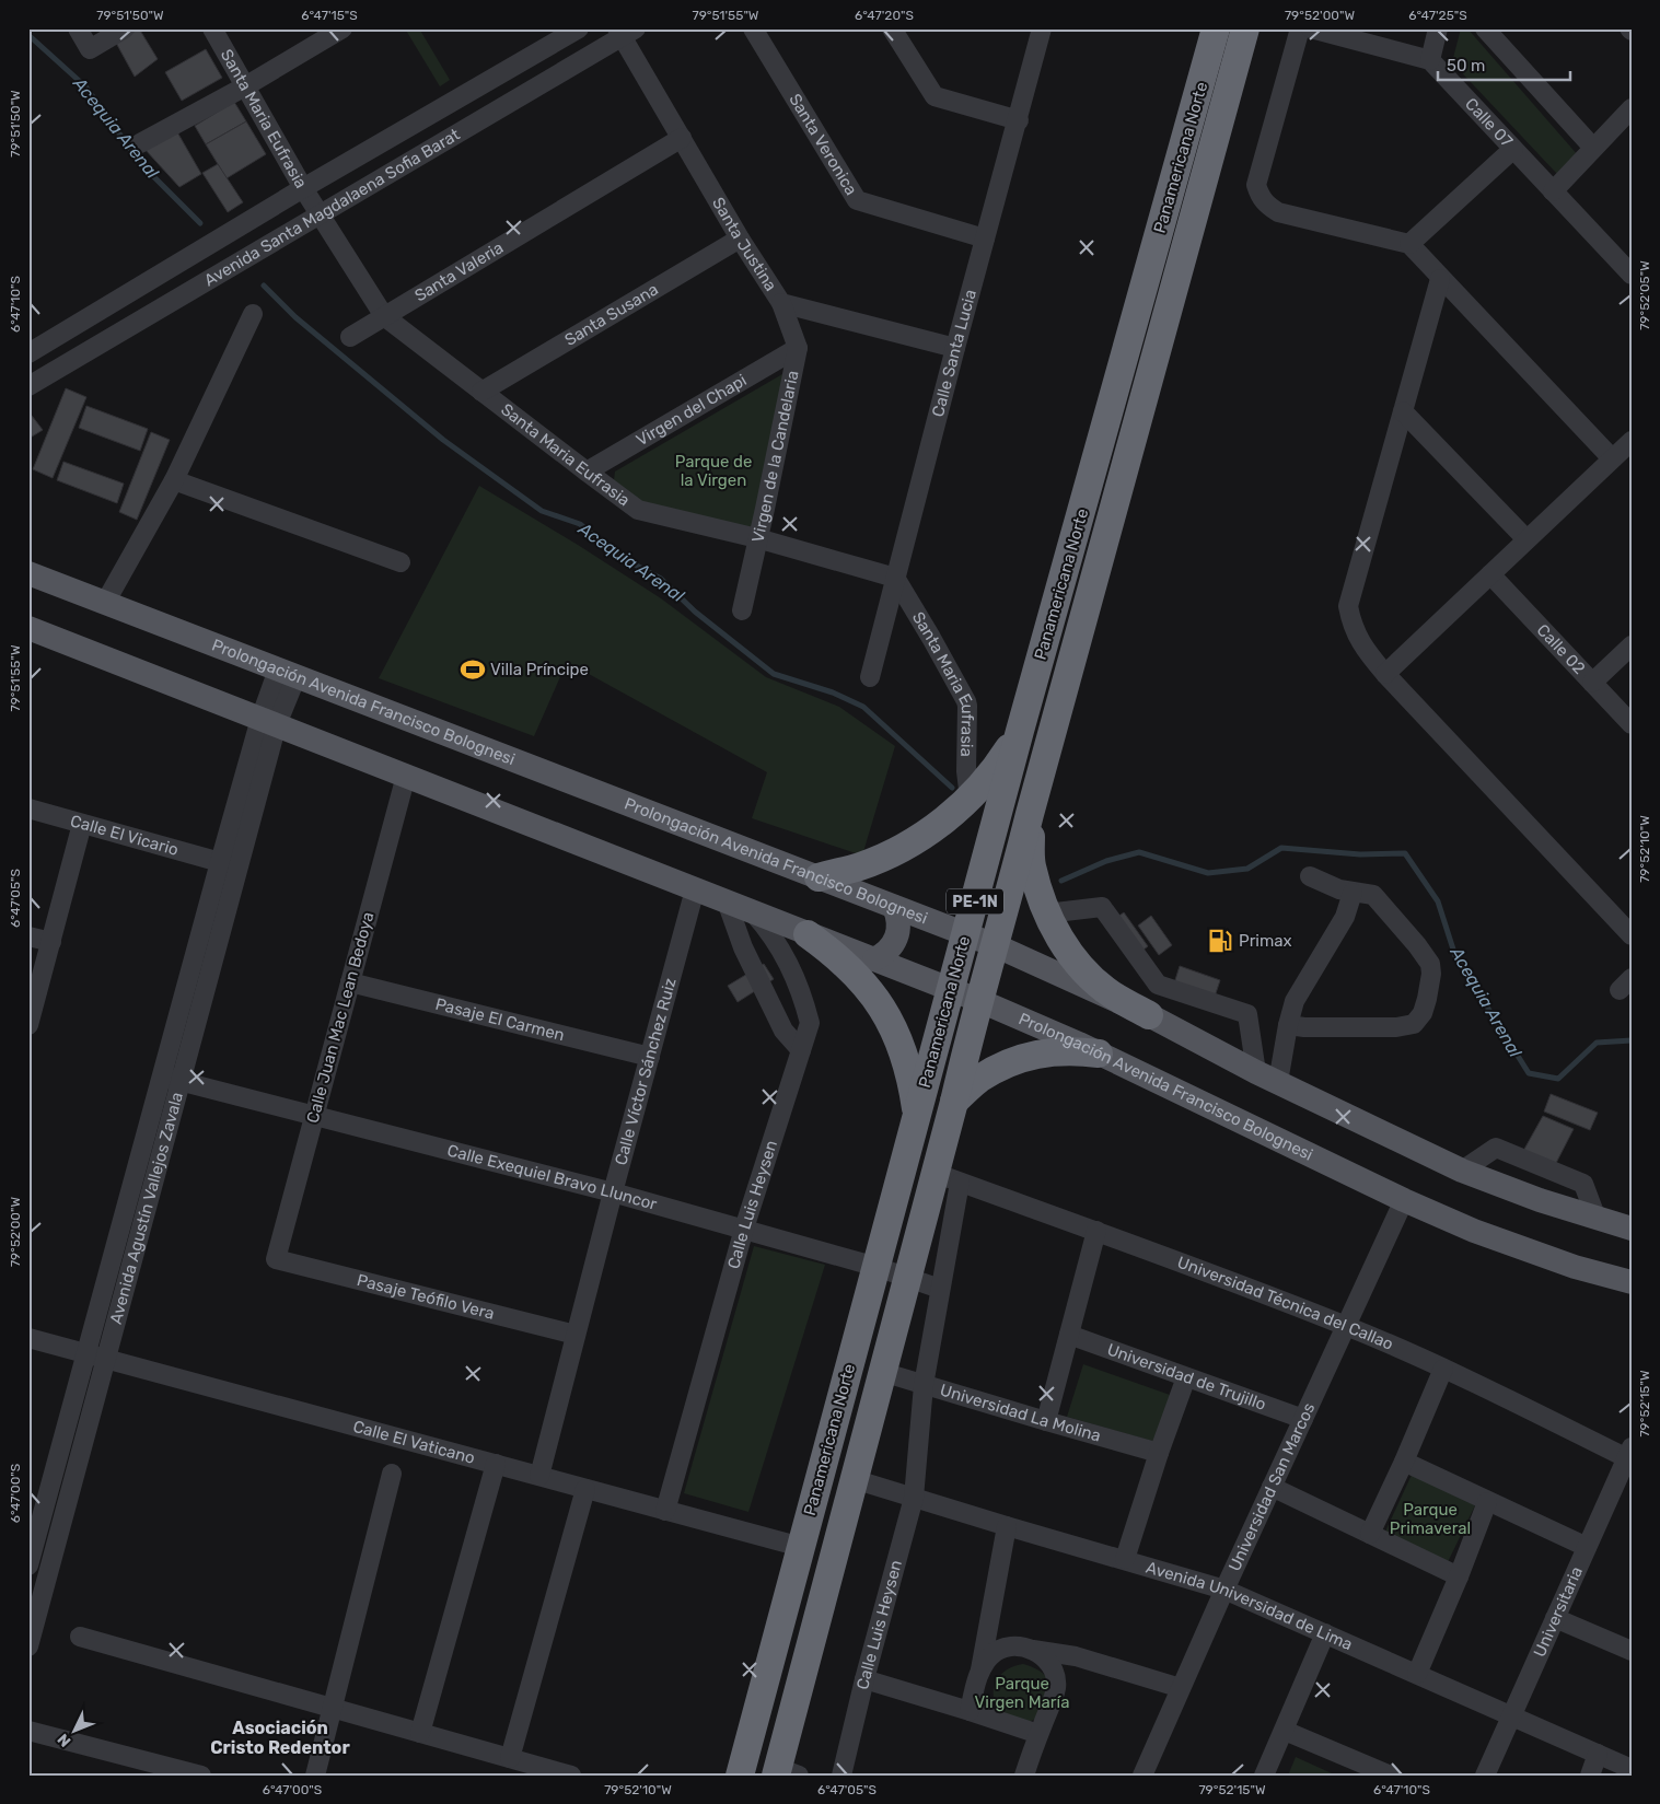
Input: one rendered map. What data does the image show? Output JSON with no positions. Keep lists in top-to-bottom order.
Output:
{
  "streets": {
    "highway": ["Panamericana Norte", "PE-1N"],
    "main road": ["Prolongación Avenida Francisco Bolognesi"],
    "street": [
      "Santa Maria Eufrasia",
      "Calle 07",
      "Santa Veronica",
      "Avenida Santa Magdalaena Sofia Barat",
      "Santa Justina",
      "Santa Valeria",
      "Santa Susana",
      "Calle Santa Lucia",
      "Virgen del Chapi",
      "Virgen de la Candelaria",
      "Calle 02",
      "Calle El Vicario",
      "Calle Juan Mac Lean Bedoya",
      "Pasaje El Carmen",
      "Calle Víctor Sánchez Ruiz",
      "Calle Exequiel Bravo Lluncor",
      "Calle Luis Heysen",
      "Avenida Agustín Vallejos Zavala",
      "Pasaje Teófilo Vera",
      "Universidad Técnica del Callao",
      "Universidad de Trujillo",
      "Universidad La Molina",
      "Calle El Vaticano",
      "Universidad San Marcos",
      "Avenida Universidad de Lima",
      "Universitaria"
    ]
  },
  "crossings": [
    ["Santa Maria Eufrasia", "Avenida Santa Magdalaena Sofia Barat"],
    ["Santa Maria Eufrasia", "Santa Valeria"],
    ["Santa Maria Eufrasia", "Santa Susana"],
    ["Santa Maria Eufrasia", "Calle Santa Lucia"],
    ["Santa Maria Eufrasia", "Virgen del Chapi"],
    ["Santa Maria Eufrasia", "Virgen de la Candelaria"],
    ["Santa Veronica", "Calle Santa Lucia"],
    ["Panamericana Norte", "Prolongación Avenida Francisco Bolognesi"],
    ["Panamericana Norte", "Calle Exequiel Bravo Lluncor"],
    ["Panamericana Norte", "Calle Luis Heysen"],
    ["Panamericana Norte", "Universidad Técnica del Callao"],
    ["Panamericana Norte", "Universidad La Molina"],
    ["Panamericana Norte", "Calle El Vaticano"],
    ["Panamericana Norte", "Avenida Universidad de Lima"],
    ["Avenida Santa Magdalaena Sofia Barat", "Santa Justina"],
    ["Santa Justina", "Santa Valeria"],
    ["Santa Justina", "Santa Susana"],
    ["Santa Justina", "Calle Santa Lucia"],
    ["Santa Justina", "Virgen de la Candelaria"],
    ["Virgen del Chapi", "Virgen de la Candelaria"],
    ["Prolongación Avenida Francisco Bolognesi", "Calle Juan Mac Lean Bedoya"],
    ["Prolongación Avenida Francisco Bolognesi", "Calle Víctor Sánchez Ruiz"],
    ["Prolongación Avenida Francisco Bolognesi", "Calle Luis Heysen"],
    ["Prolongación Avenida Francisco Bolognesi", "Avenida Agustín Vallejos Zavala"],
    ["Prolongación Avenida Francisco Bolognesi", "Universidad San Marcos"],
    ["Calle El Vicario", "Avenida Agustín Vallejos Zavala"],
    ["Calle Juan Mac Lean Bedoya", "Pasaje El Carmen"],
    ["Calle Juan Mac Lean Bedoya", "Calle Exequiel Bravo Lluncor"],
    ["Calle Juan Mac Lean Bedoya", "Pasaje Teófilo Vera"],
    ["Pasaje El Carmen", "Calle Víctor Sánchez Ruiz"],
    ["Calle Víctor Sánchez Ruiz", "Calle Exequiel Bravo Lluncor"],
    ["Calle Víctor Sánchez Ruiz", "Pasaje Teófilo Vera"],
    ["Calle Víctor Sánchez Ruiz", "Calle El Vaticano"],
    ["Calle Exequiel Bravo Lluncor", "Calle Luis Heysen"],
    ["Calle Exequiel Bravo Lluncor", "Avenida Agustín Vallejos Zavala"],
    ["Calle Luis Heysen", "Universidad Técnica del Callao"],
    ["Calle Luis Heysen", "Universidad La Molina"],
    ["Calle Luis Heysen", "Calle El Vaticano"],
    ["Calle Luis Heysen", "Avenida Universidad de Lima"],
    ["Avenida Agustín Vallejos Zavala", "Calle El Vaticano"],
    ["Universidad Técnica del Callao", "Universidad San Marcos"],
    ["Universidad Técnica del Callao", "Universitaria"],
    ["Universidad de Trujillo", "Universidad San Marcos"],
    ["Universidad San Marcos", "Avenida Universidad de Lima"],
    ["Avenida Universidad de Lima", "Universitaria"]
  ],
  "districts": ["Asociación Cristo Redentor"],
  "water": ["Acequia Arenal"],
  "parks": ["Parque de la Virgen", "Parque Primaveral", "Parque Virgen María"],
  "places": {
    "sports": ["Villa Príncipe"],
    "fuel station": ["Primax"]
  },
  "scale_bar": "50 m",
  "north": "bottom left",
  "coordinates": [
    "79°51'50\"W",
    "6°47'15\"S",
    "79°51'55\"W",
    "6°47'20\"S",
    "79°52'00\"W",
    "6°47'25\"S",
    "79°52'05\"W",
    "6°47'10\"S",
    "79°52'10\"W",
    "6°47'05\"S",
    "79°52'15\"W",
    "6°47'00\"S"
  ]
}
